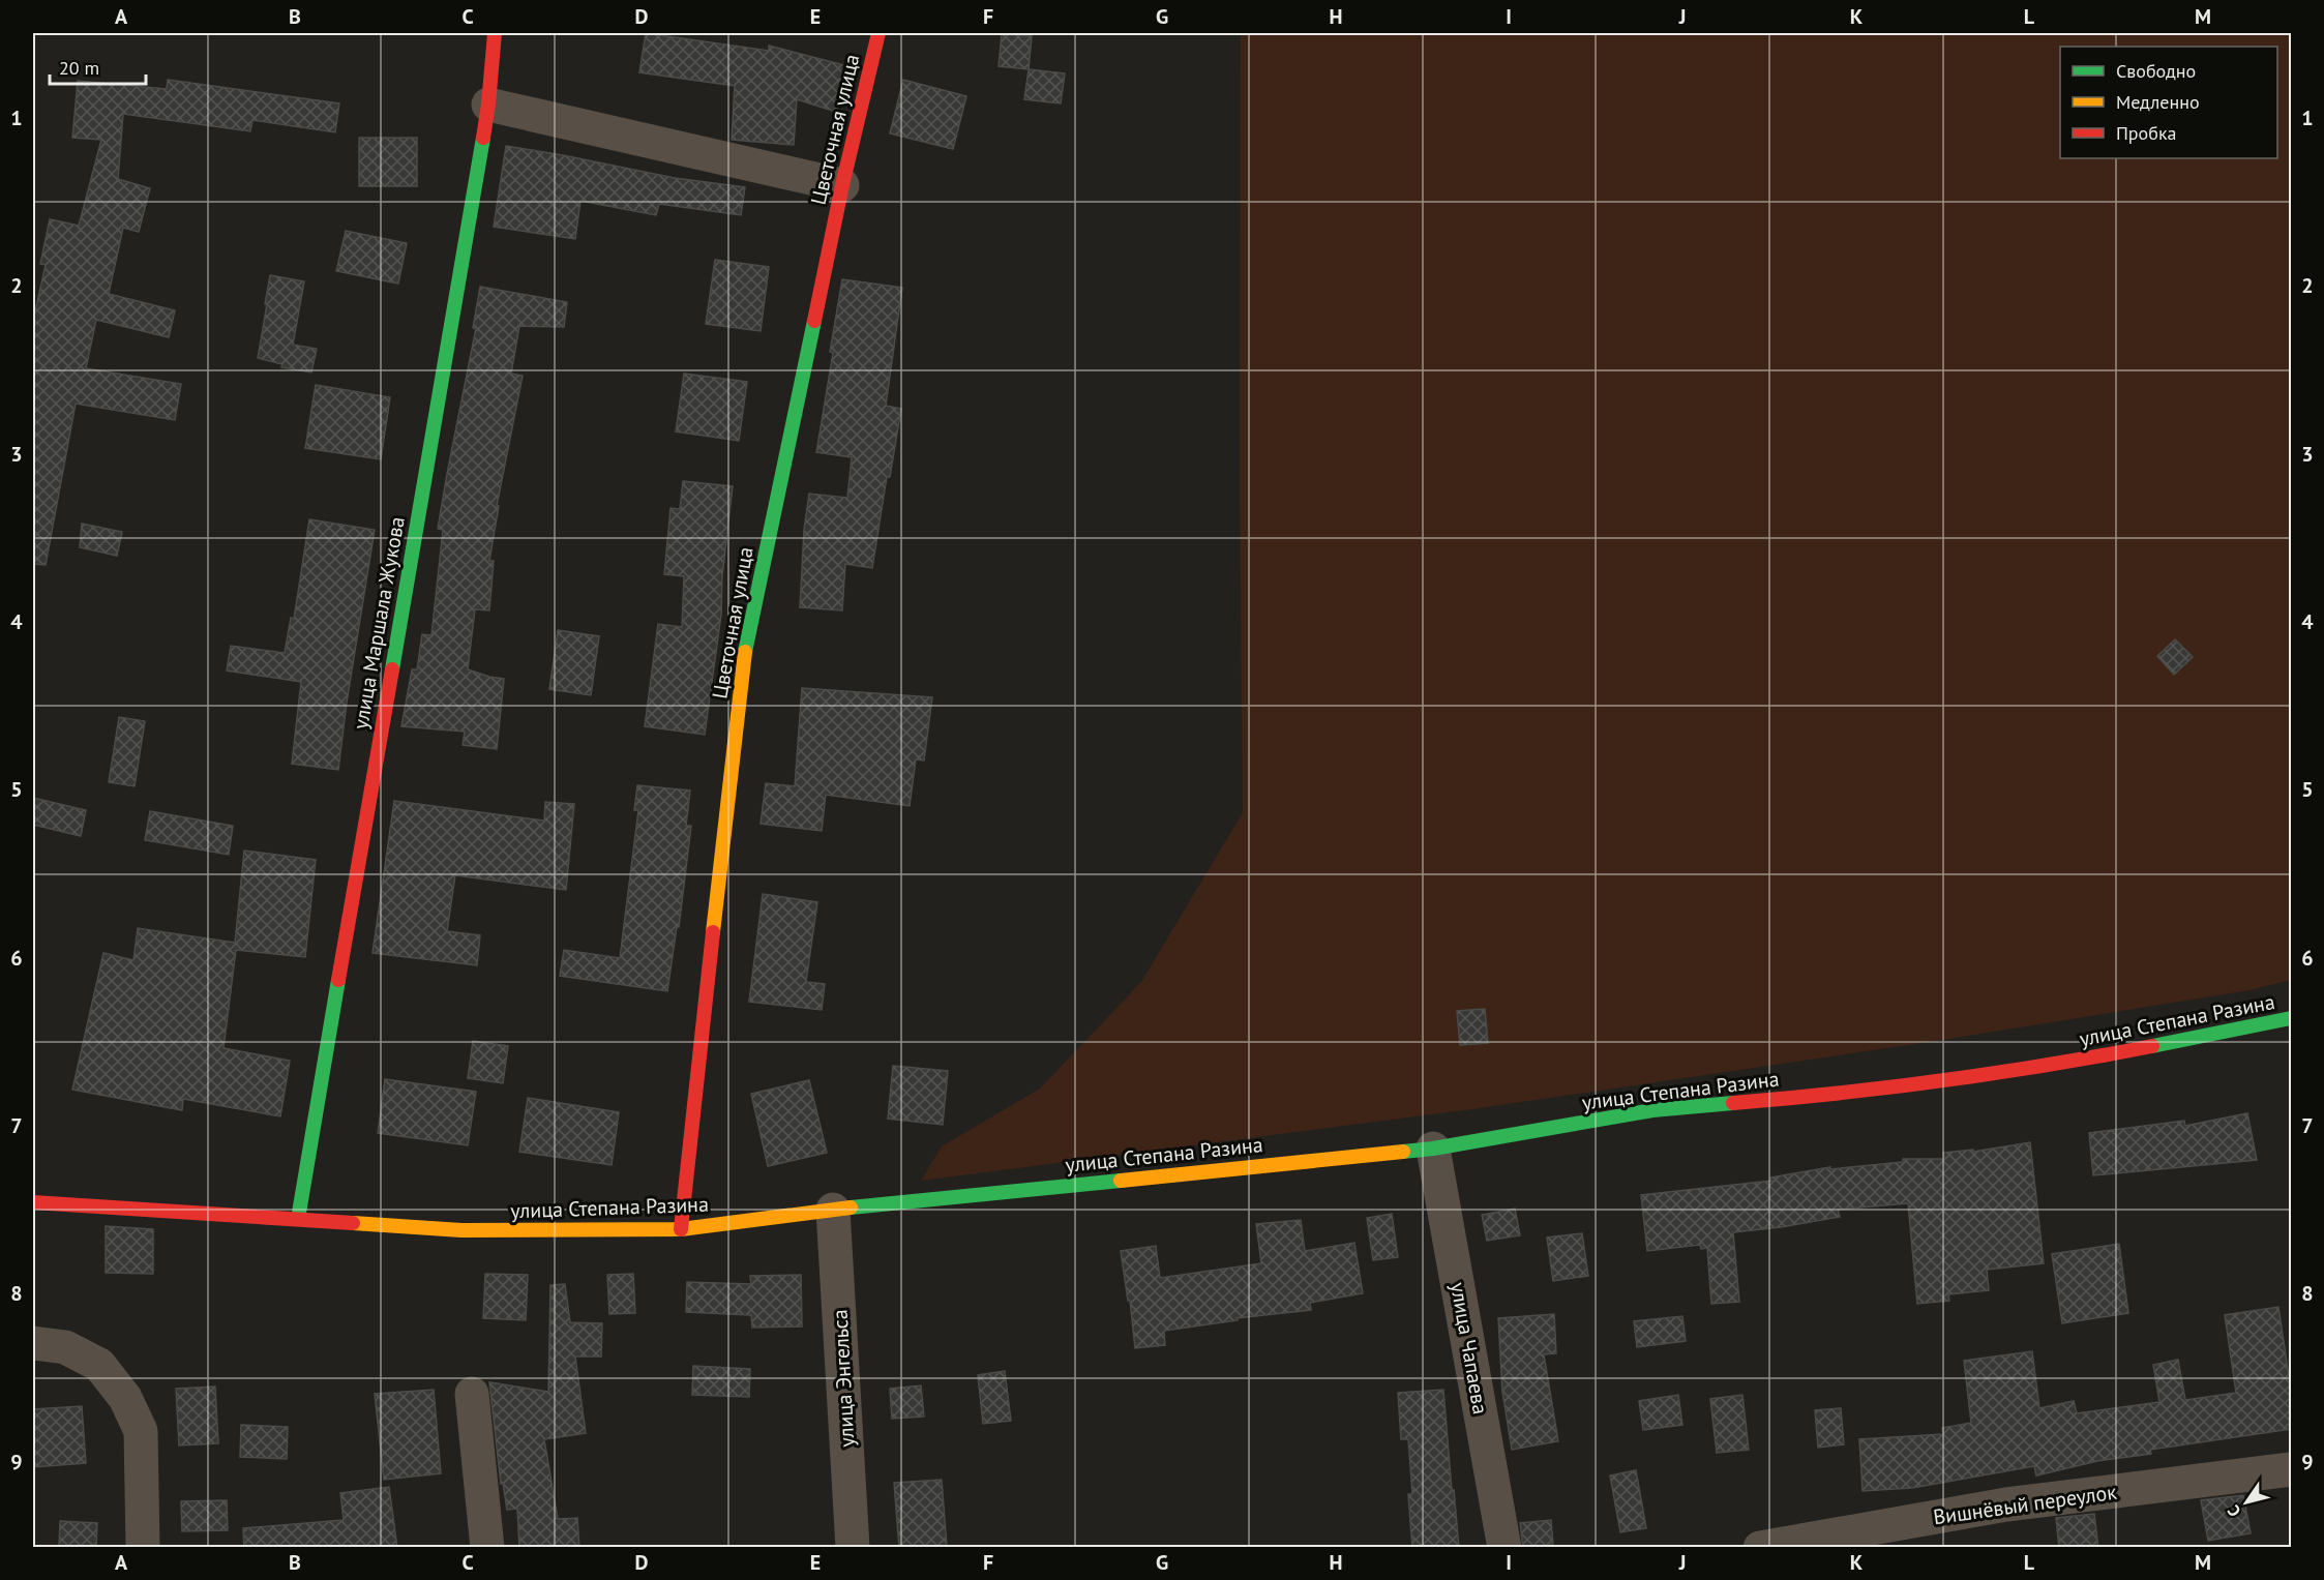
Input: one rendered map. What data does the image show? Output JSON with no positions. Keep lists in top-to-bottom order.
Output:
{
  "streets": {
    "street": [
      "Цветочная улица",
      "улица Маршала Жукова",
      "улица Степана Разина",
      "улица Чапаева",
      "улица Энгельса",
      "Вишнёвый переулок"
    ]
  },
  "crossings": [
    ["Цветочная улица", "улица Степана Разина"],
    ["улица Маршала Жукова", "улица Степана Разина"],
    ["улица Степана Разина", "улица Чапаева"],
    ["улица Степана Разина", "улица Энгельса"]
  ],
  "legend": ["Свободно", "Медленно", "Пробка"],
  "scale_bar": "20 m",
  "north": "bottom left",
  "grid": {
    "columns": [
      "A",
      "B",
      "C",
      "D",
      "E",
      "F",
      "G",
      "H",
      "I",
      "J",
      "K",
      "L",
      "M"
    ],
    "rows": [
      "1",
      "2",
      "3",
      "4",
      "5",
      "6",
      "7",
      "8",
      "9"
    ]
  }
}
